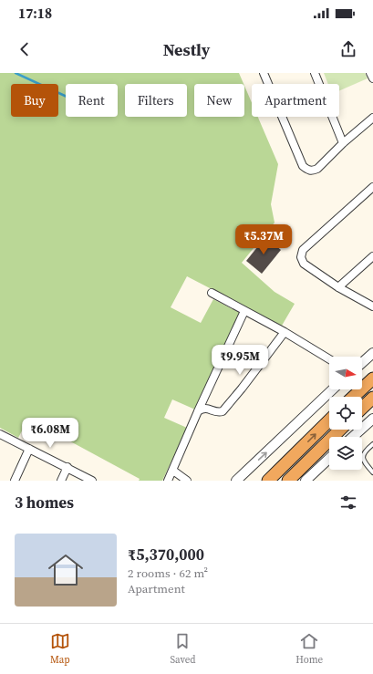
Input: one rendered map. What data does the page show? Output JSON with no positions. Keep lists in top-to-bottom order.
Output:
{
  "north": "right",
  "page": {
    "status": "17:18",
    "header": "Nestly",
    "chip": [
      "Buy",
      "Rent",
      "Filters",
      "New",
      "Apartment"
    ],
    "price": ["₹5.37M", "₹9.95M", "₹6.08M"],
    "heading": "3 homes",
    "list": [
      {
        "name": "₹5,370,000",
        "note": "2 rooms · 62 m² · Apartment"
      }
    ],
    "tabs": ["Map", "Saved", "Home"]
  }
}
